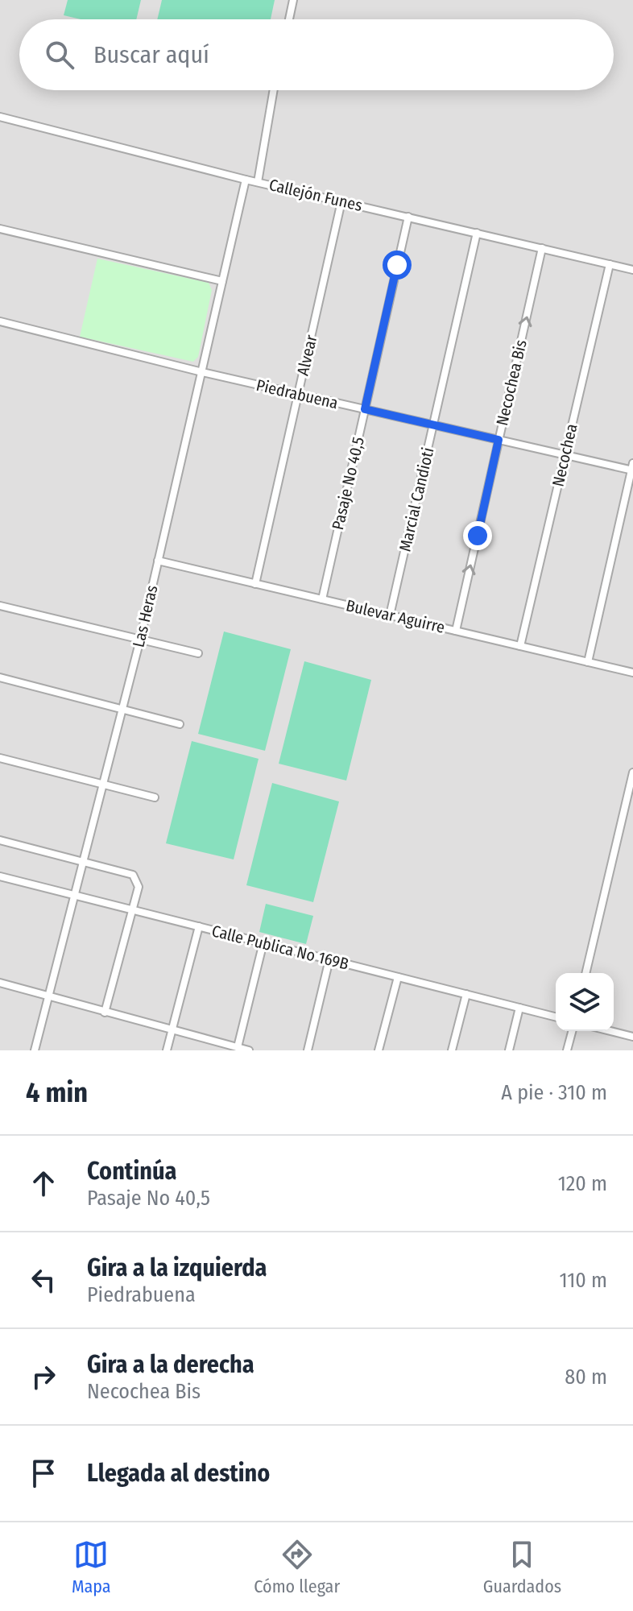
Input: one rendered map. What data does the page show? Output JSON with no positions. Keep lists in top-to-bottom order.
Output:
{
  "streets": {
    "street": [
      "Callejón Funes",
      "Alvear",
      "Necochea Bis",
      "Piedrabuena",
      "Necochea",
      "Pasaje No 40,5",
      "Marcial Candioti",
      "Las Heras",
      "Bulevar Aguirre",
      "Calle Publica No 169B"
    ]
  },
  "crossings": [
    ["Callejón Funes", "Alvear"],
    ["Callejón Funes", "Necochea Bis"],
    ["Callejón Funes", "Necochea"],
    ["Callejón Funes", "Pasaje No 40,5"],
    ["Callejón Funes", "Marcial Candioti"],
    ["Callejón Funes", "Las Heras"],
    ["Alvear", "Piedrabuena"],
    ["Alvear", "Bulevar Aguirre"],
    ["Necochea Bis", "Piedrabuena"],
    ["Necochea Bis", "Bulevar Aguirre"],
    ["Piedrabuena", "Necochea"],
    ["Piedrabuena", "Pasaje No 40,5"],
    ["Piedrabuena", "Marcial Candioti"],
    ["Piedrabuena", "Las Heras"],
    ["Necochea", "Bulevar Aguirre"],
    ["Pasaje No 40,5", "Bulevar Aguirre"],
    ["Marcial Candioti", "Bulevar Aguirre"],
    ["Las Heras", "Bulevar Aguirre"],
    ["Las Heras", "Calle Publica No 169B"]
  ],
  "one_way": ["Necochea Bis"],
  "page": {
    "search": "Buscar aquí",
    "heading": ["4 min", "A pie · 310 m"],
    "list": [
      ["Continúa", "Pasaje No 40,5", "120 m"],
      ["Gira a la izquierda", "Piedrabuena", "110 m"],
      ["Gira a la derecha", "Necochea Bis", "80 m"],
      "Llegada al destino"
    ],
    "nav": ["Mapa", "Cómo llegar", "Guardados"]
  }
}
